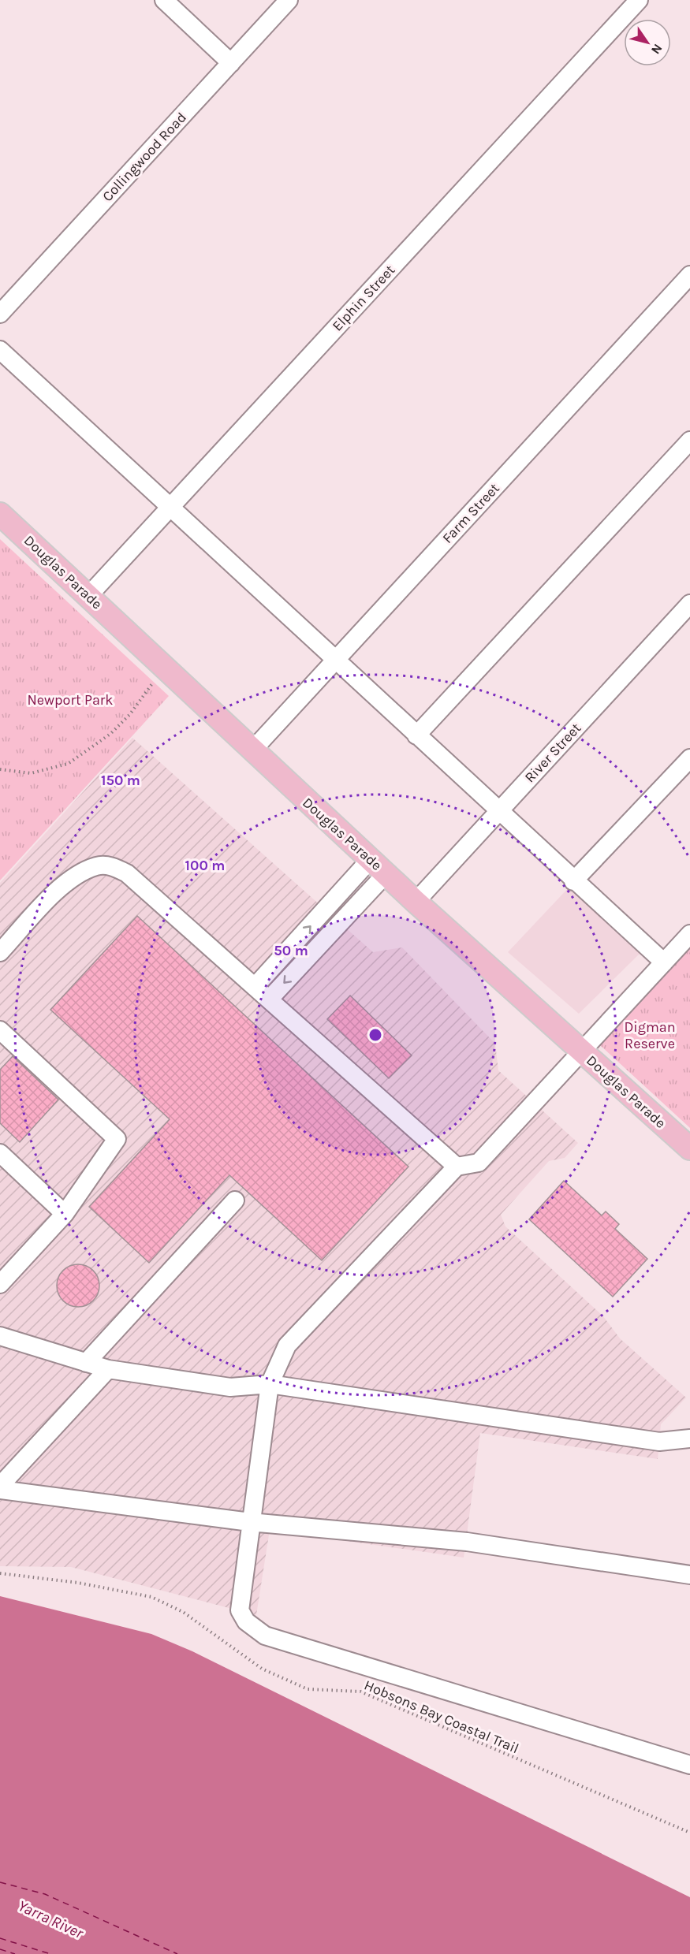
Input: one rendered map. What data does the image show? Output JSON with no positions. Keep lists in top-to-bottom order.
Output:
{
  "streets": {
    "main road": ["Douglas Parade"],
    "street": [
      "Collingwood Road",
      "Elphin Street",
      "Farm Street",
      "River Street"
    ],
    "path": ["Hobsons Bay Coastal Trail"]
  },
  "crossings": [
    ["Elphin Street", "Douglas Parade"],
    ["Farm Street", "Douglas Parade"],
    ["Douglas Parade", "River Street"]
  ],
  "water": ["Yarra River"],
  "parks": ["Newport Park", "Digman Reserve"],
  "north": "bottom right",
  "rings": ["150 m", "100 m", "50 m"]
}
